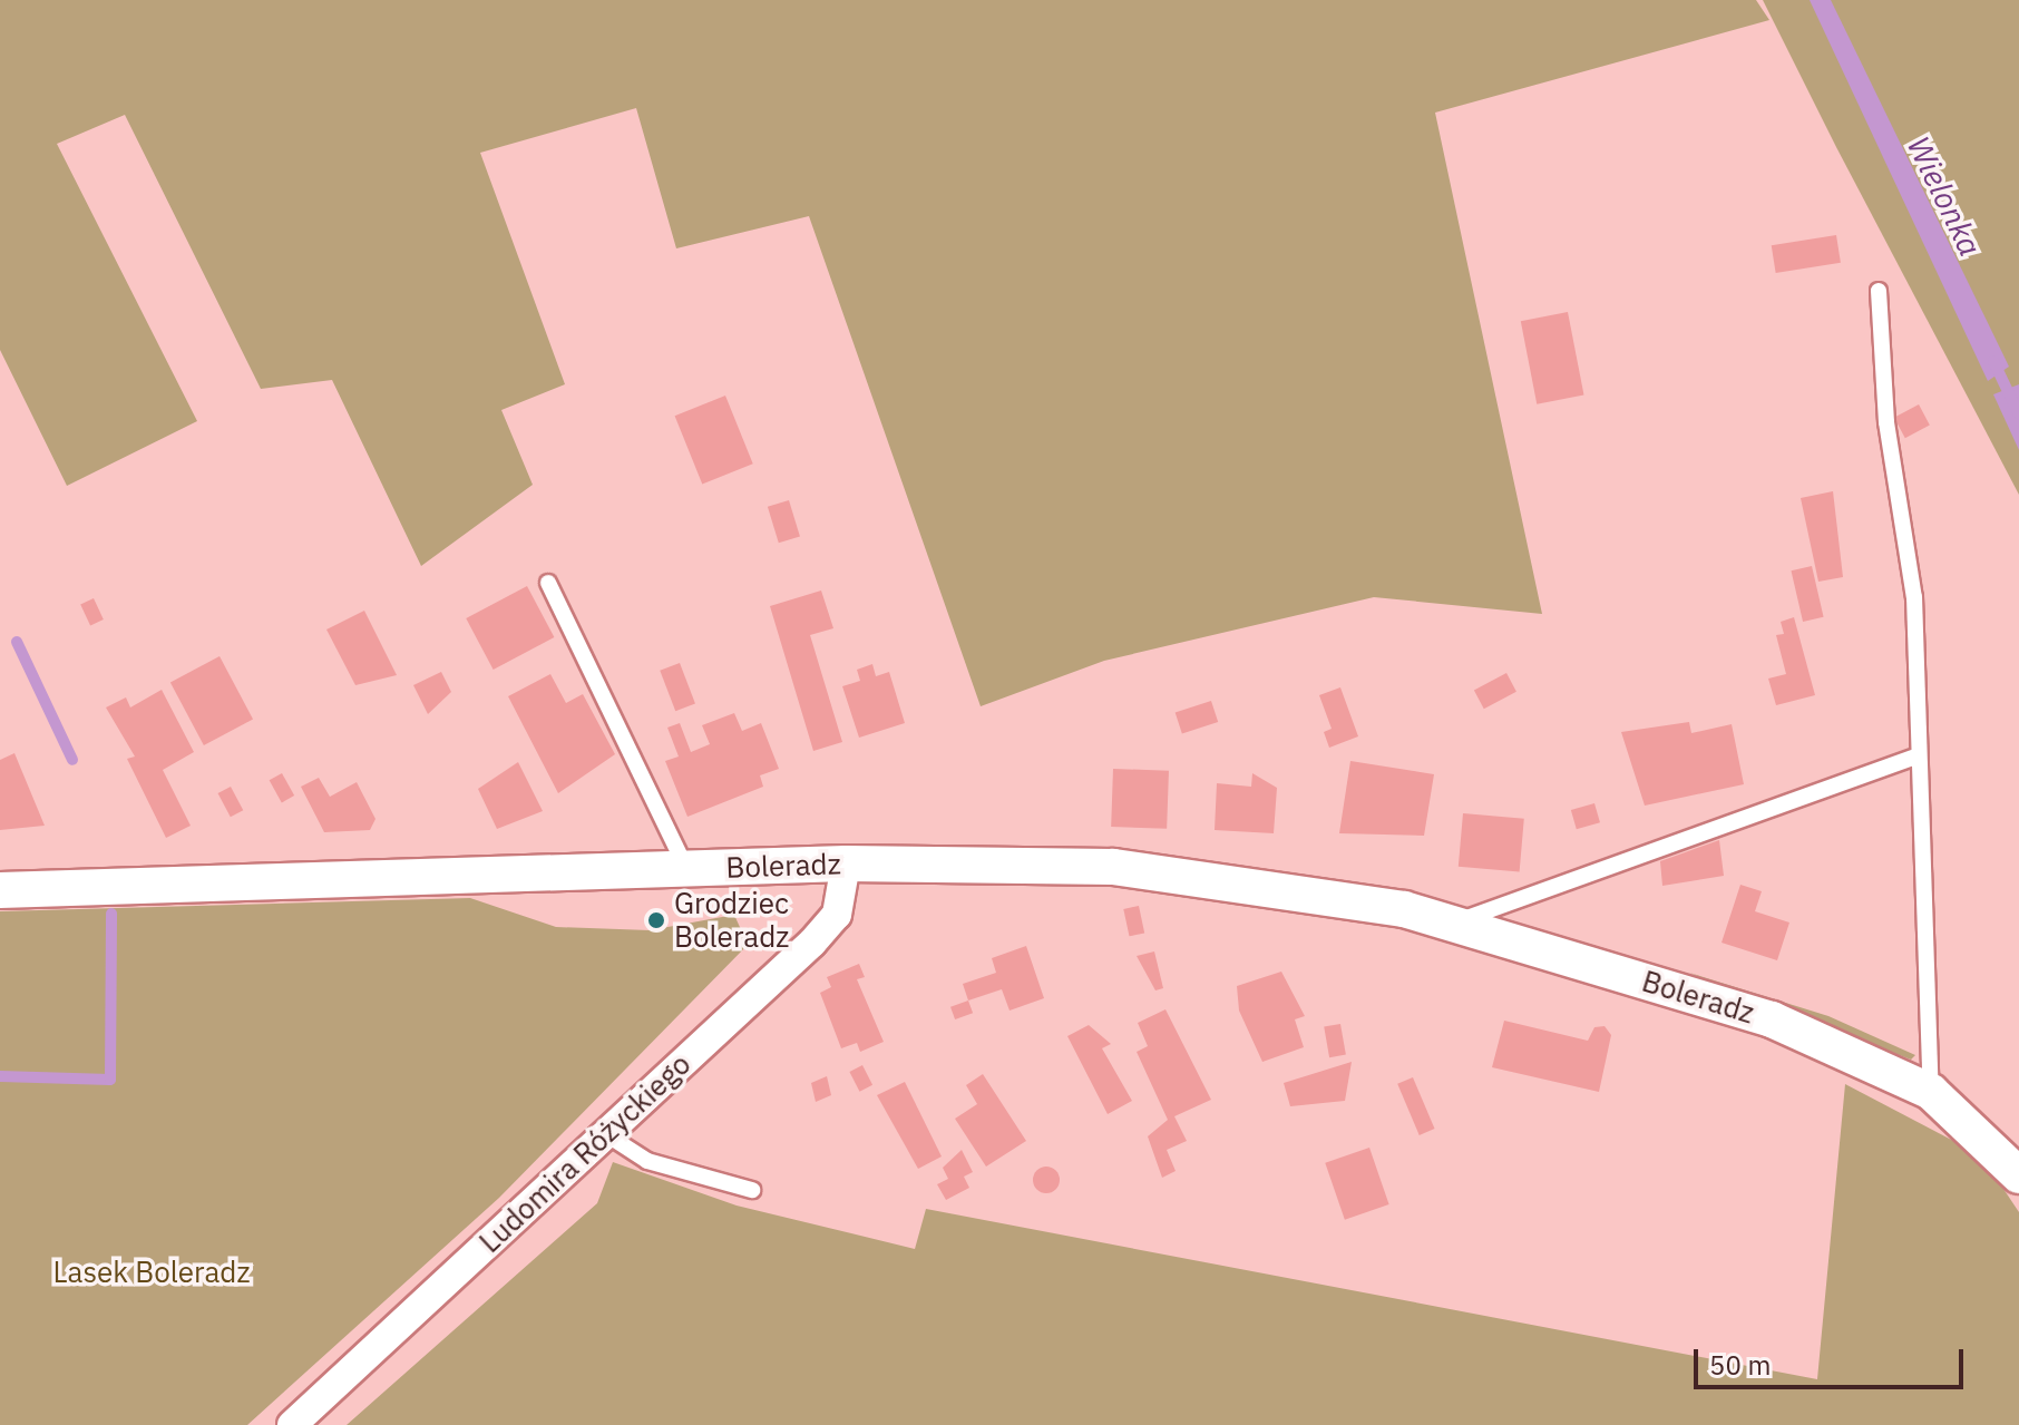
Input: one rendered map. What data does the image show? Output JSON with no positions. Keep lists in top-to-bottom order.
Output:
{
  "streets": {
    "street": ["Boleradz", "Ludomira Różyckiego"]
  },
  "crossings": [
    ["Boleradz", "Ludomira Różyckiego"]
  ],
  "water": ["Wielonka"],
  "parks": ["Lasek Boleradz"],
  "places": ["Grodziec Boleradz"],
  "scale_bar": "50 m"
}
